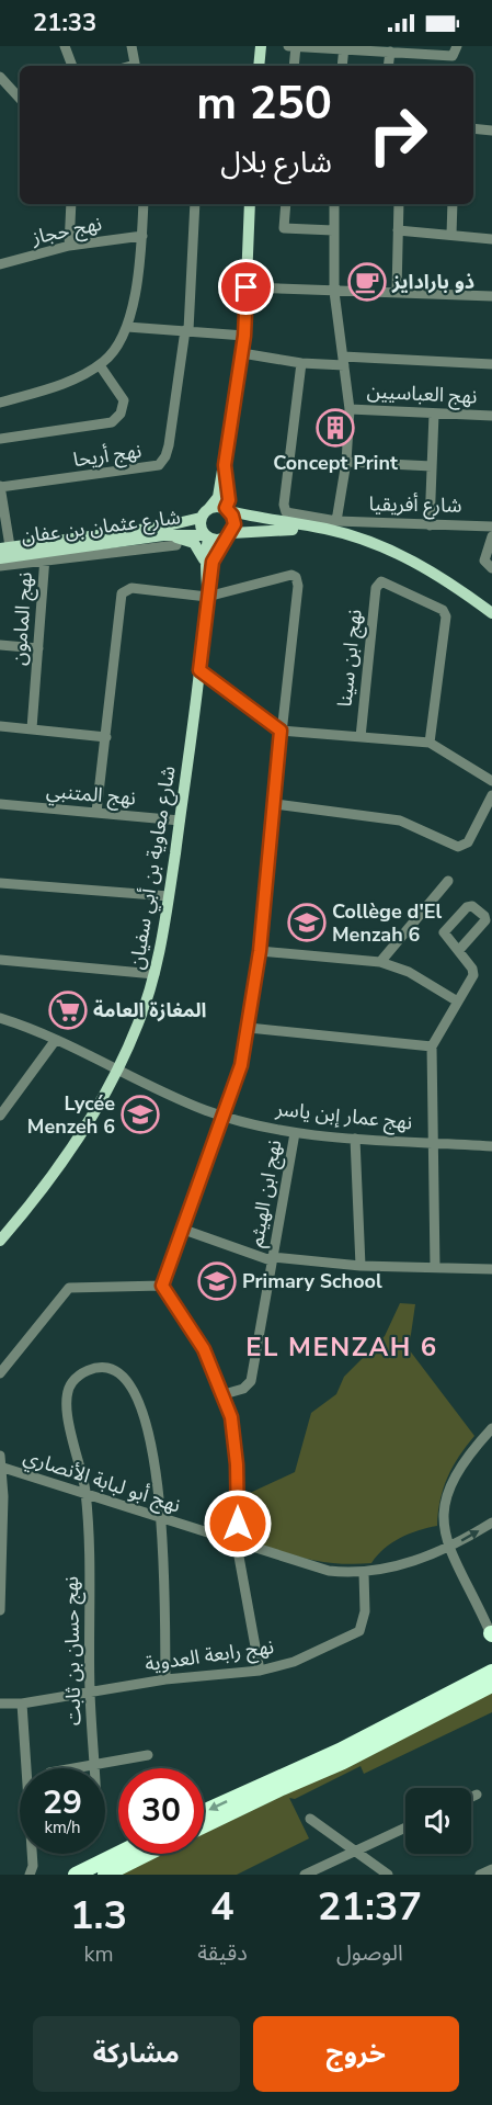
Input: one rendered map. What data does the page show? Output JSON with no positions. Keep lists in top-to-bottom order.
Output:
{
  "streets": {
    "main road": ["شارع عثمان بن عفان", "شارع معاوية بن أبي سفيان"],
    "street": [
      "نهج حجاز",
      "نهج العباسيين",
      "نهج أريحا",
      "شارع أفريقيا",
      "نهج المامون",
      "نهج ابن سينا",
      "نهج المتنبي",
      "نهج عمار إبن ياسر",
      "نهج ابن الهيثم",
      "نهج أبو لبابة الأنصاري",
      "نهج حسان بن ثابت",
      "نهج رابعة العدوية"
    ]
  },
  "crossings": [
    ["شارع عثمان بن عفان", "نهج المامون"],
    ["شارع عثمان بن عفان", "شارع معاوية بن أبي سفيان"],
    ["نهج المتنبي", "شارع معاوية بن أبي سفيان"],
    ["شارع معاوية بن أبي سفيان", "نهج عمار إبن ياسر"],
    ["نهج عمار إبن ياسر", "نهج ابن الهيثم"],
    ["نهج أبو لبابة الأنصاري", "نهج حسان بن ثابت"],
    ["نهج أبو لبابة الأنصاري", "نهج رابعة العدوية"],
    ["نهج حسان بن ثابت", "نهج رابعة العدوية"]
  ],
  "districts": ["EL MENZAH 6"],
  "places": {
    "cafe": ["ذو بارادايز"],
    "building": ["Concept Print"],
    "school or university": ["Collège d'El Menzah 6", "Lycée Menzeh 6", "Primary School"],
    "supermarket": ["المغازة العامة"]
  },
  "page": {
    "status": "21:33",
    "turn": ["250 m", "شارع بلال"],
    "speed": "29 km/h",
    "limit": "30",
    "eta": [
      "21:37",
      "الوصول",
      "4",
      "دقيقة",
      "1.3",
      "km"
    ],
    "buttons": ["خروج", "مشاركة"]
  }
}
